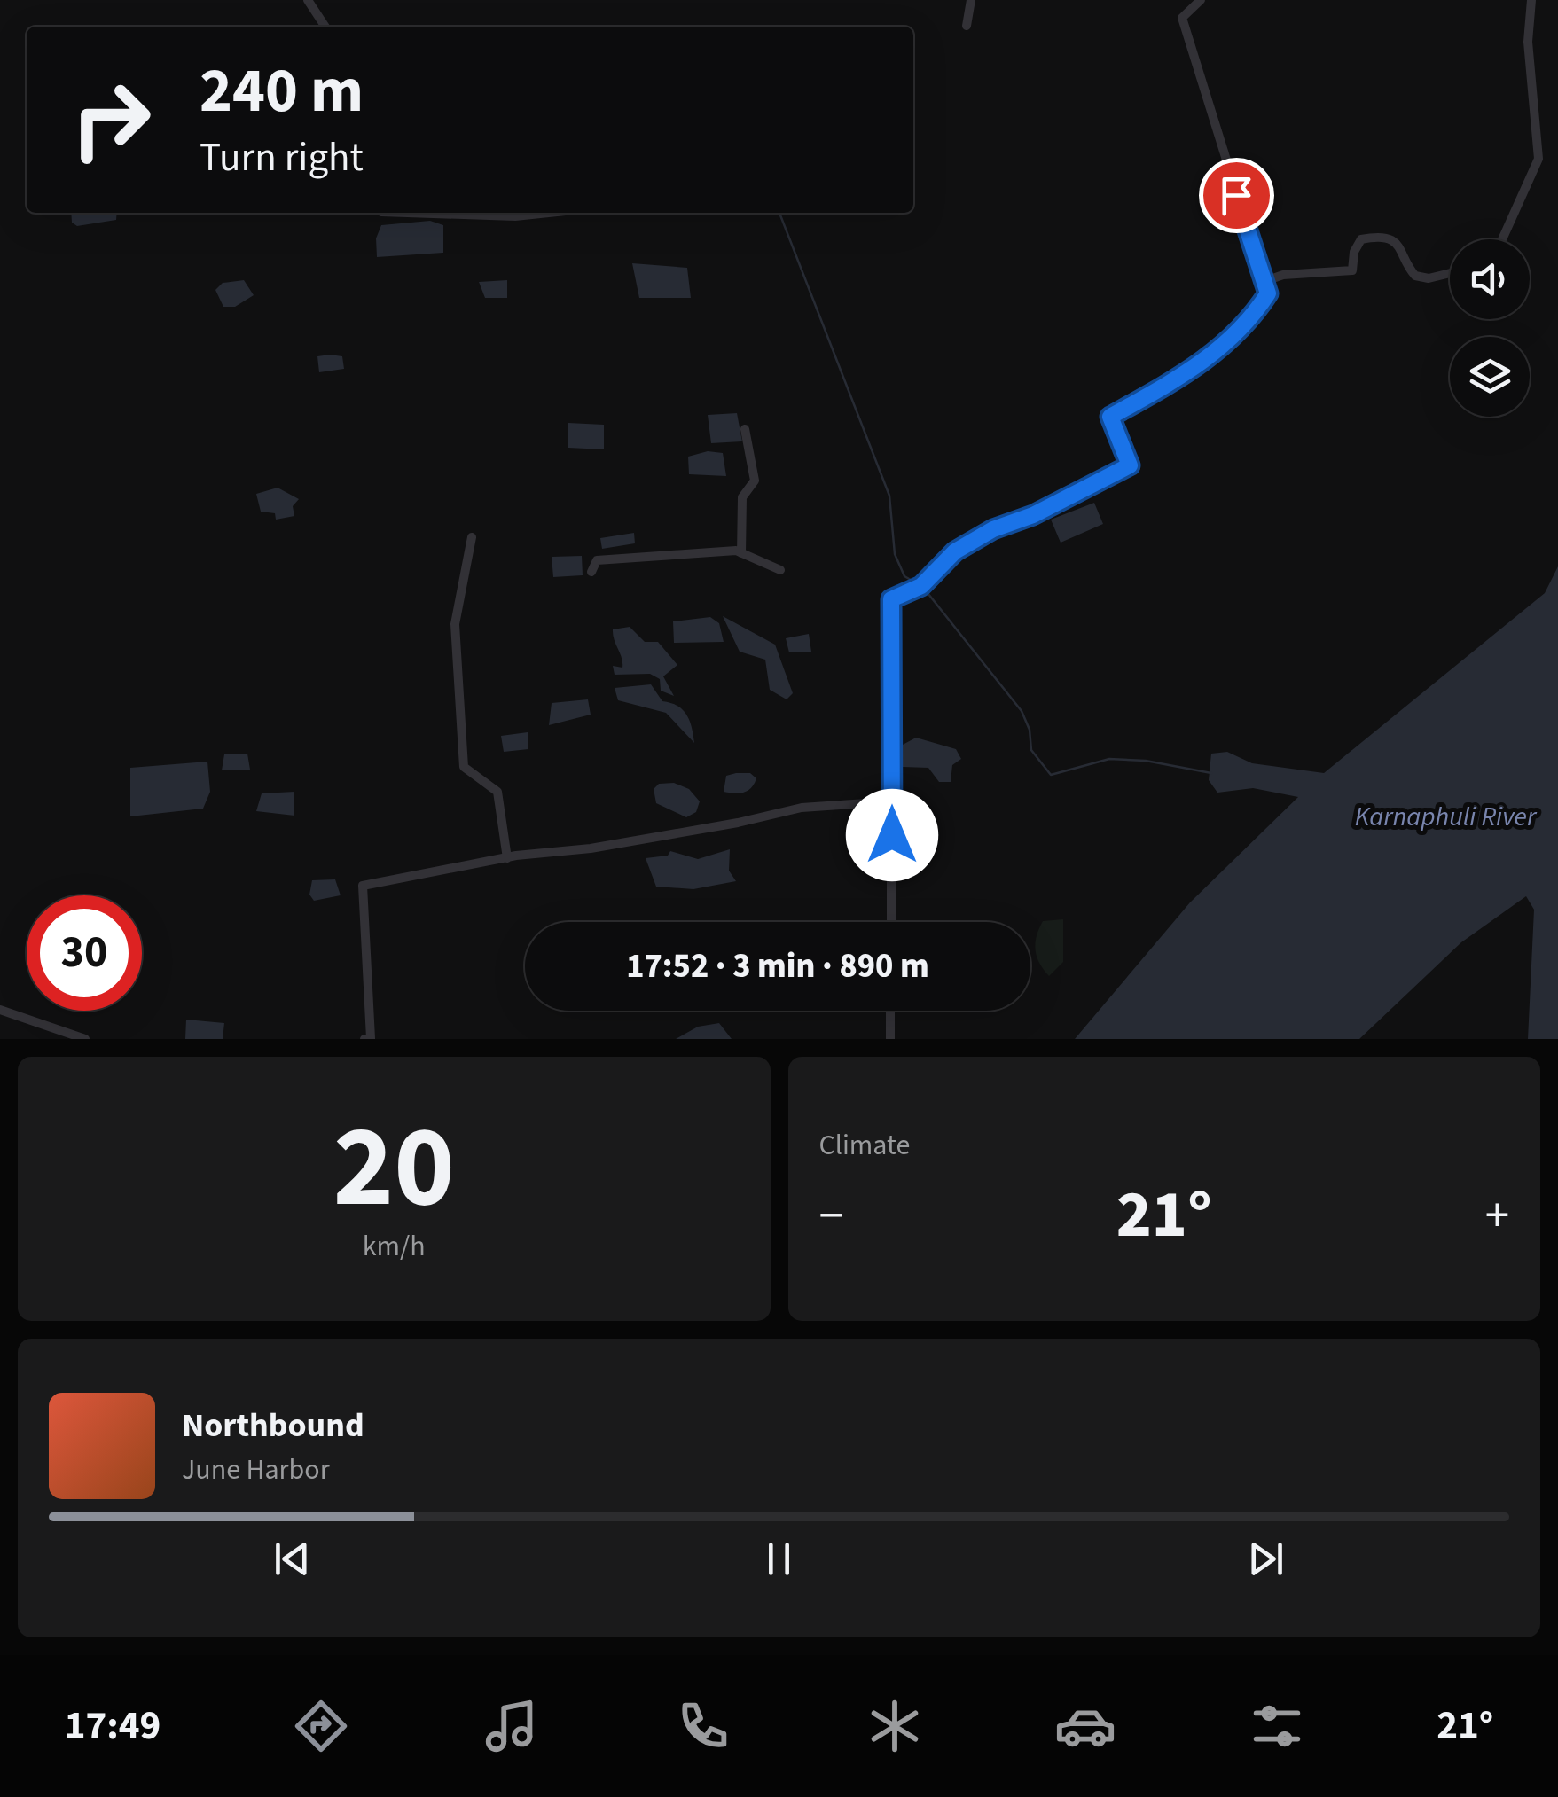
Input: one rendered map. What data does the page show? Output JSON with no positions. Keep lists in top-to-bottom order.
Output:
{
  "water": ["Karnaphuli River"],
  "page": {
    "turn": ["240 m", "Turn right"],
    "limit": "30",
    "trip": "17:52 · 3 min · 890 m",
    "tile": [
      ["20", "km/h"],
      "Climate"
    ],
    "heat": ["−", "21°", "+"],
    "song": ["Northbound", "June Harbor"],
    "tabs": ["17:49", "21°"]
  }
}
